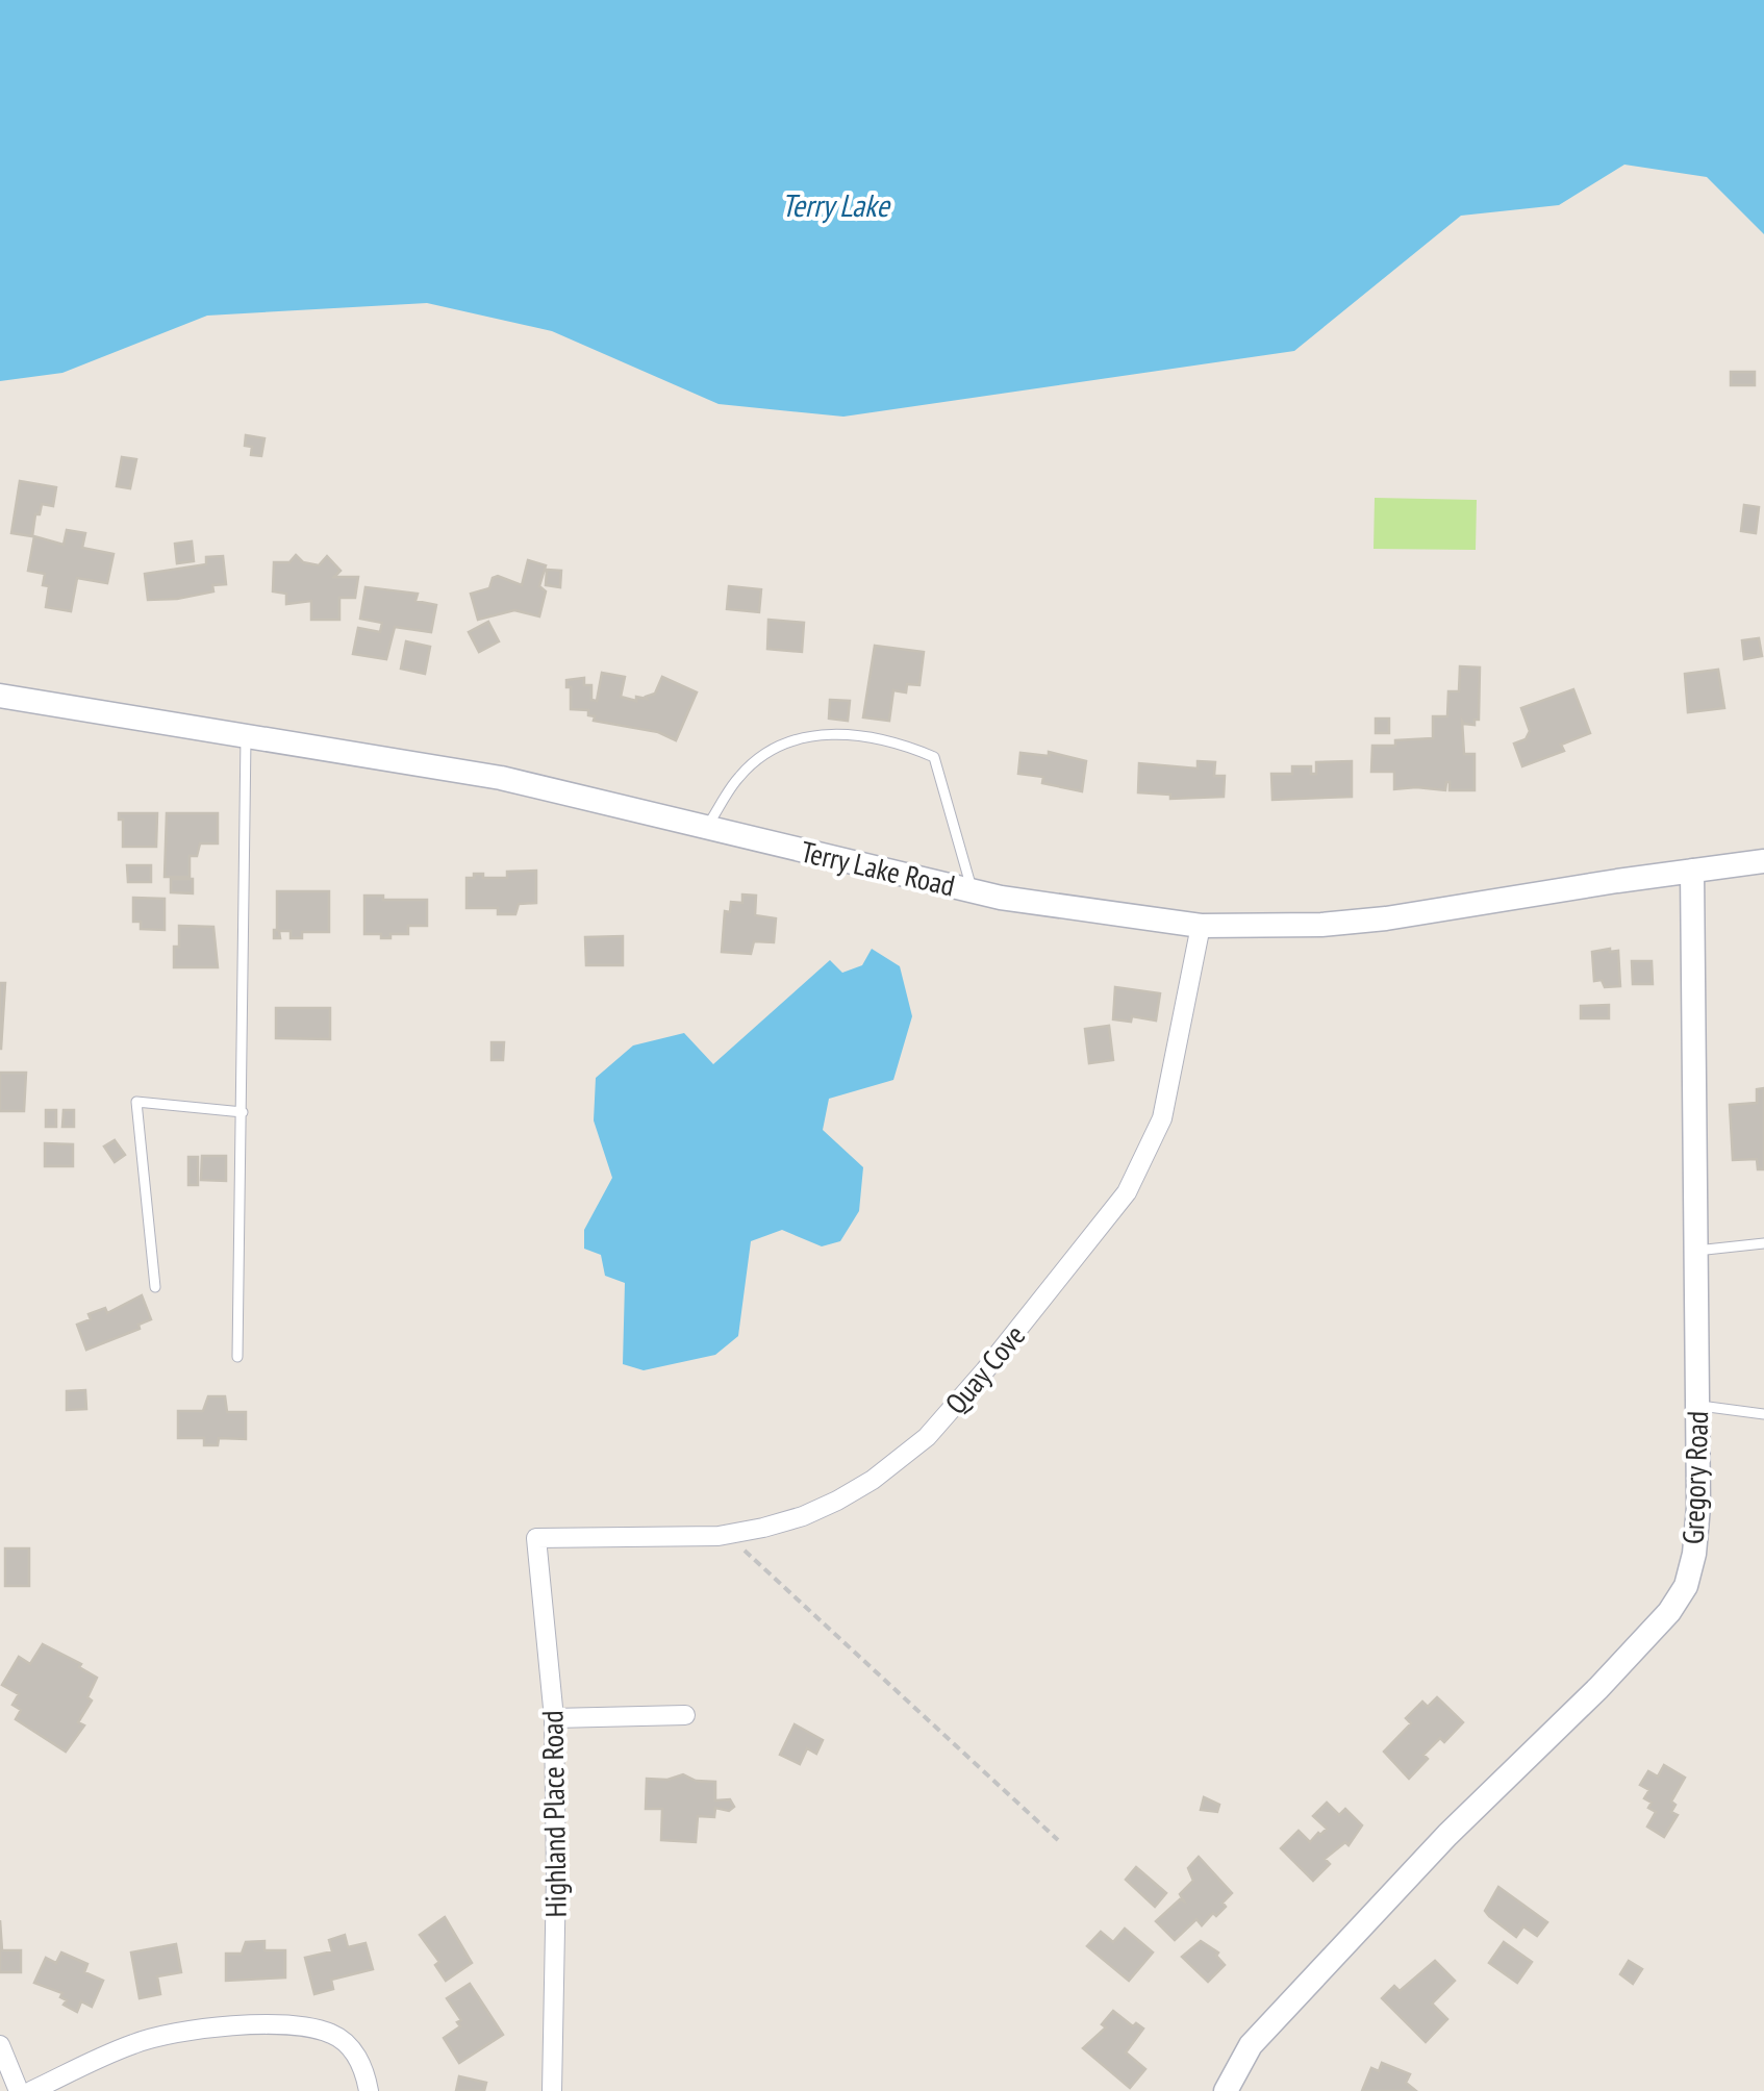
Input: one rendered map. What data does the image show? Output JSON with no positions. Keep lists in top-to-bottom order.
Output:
{
  "streets": {
    "main road": ["Terry Lake Road", "Gregory Road"],
    "street": ["Quay Cove", "Highland Place Road"]
  },
  "crossings": [
    ["Terry Lake Road", "Quay Cove"],
    ["Terry Lake Road", "Gregory Road"],
    ["Quay Cove", "Highland Place Road"]
  ],
  "water": ["Terry Lake"]
}
